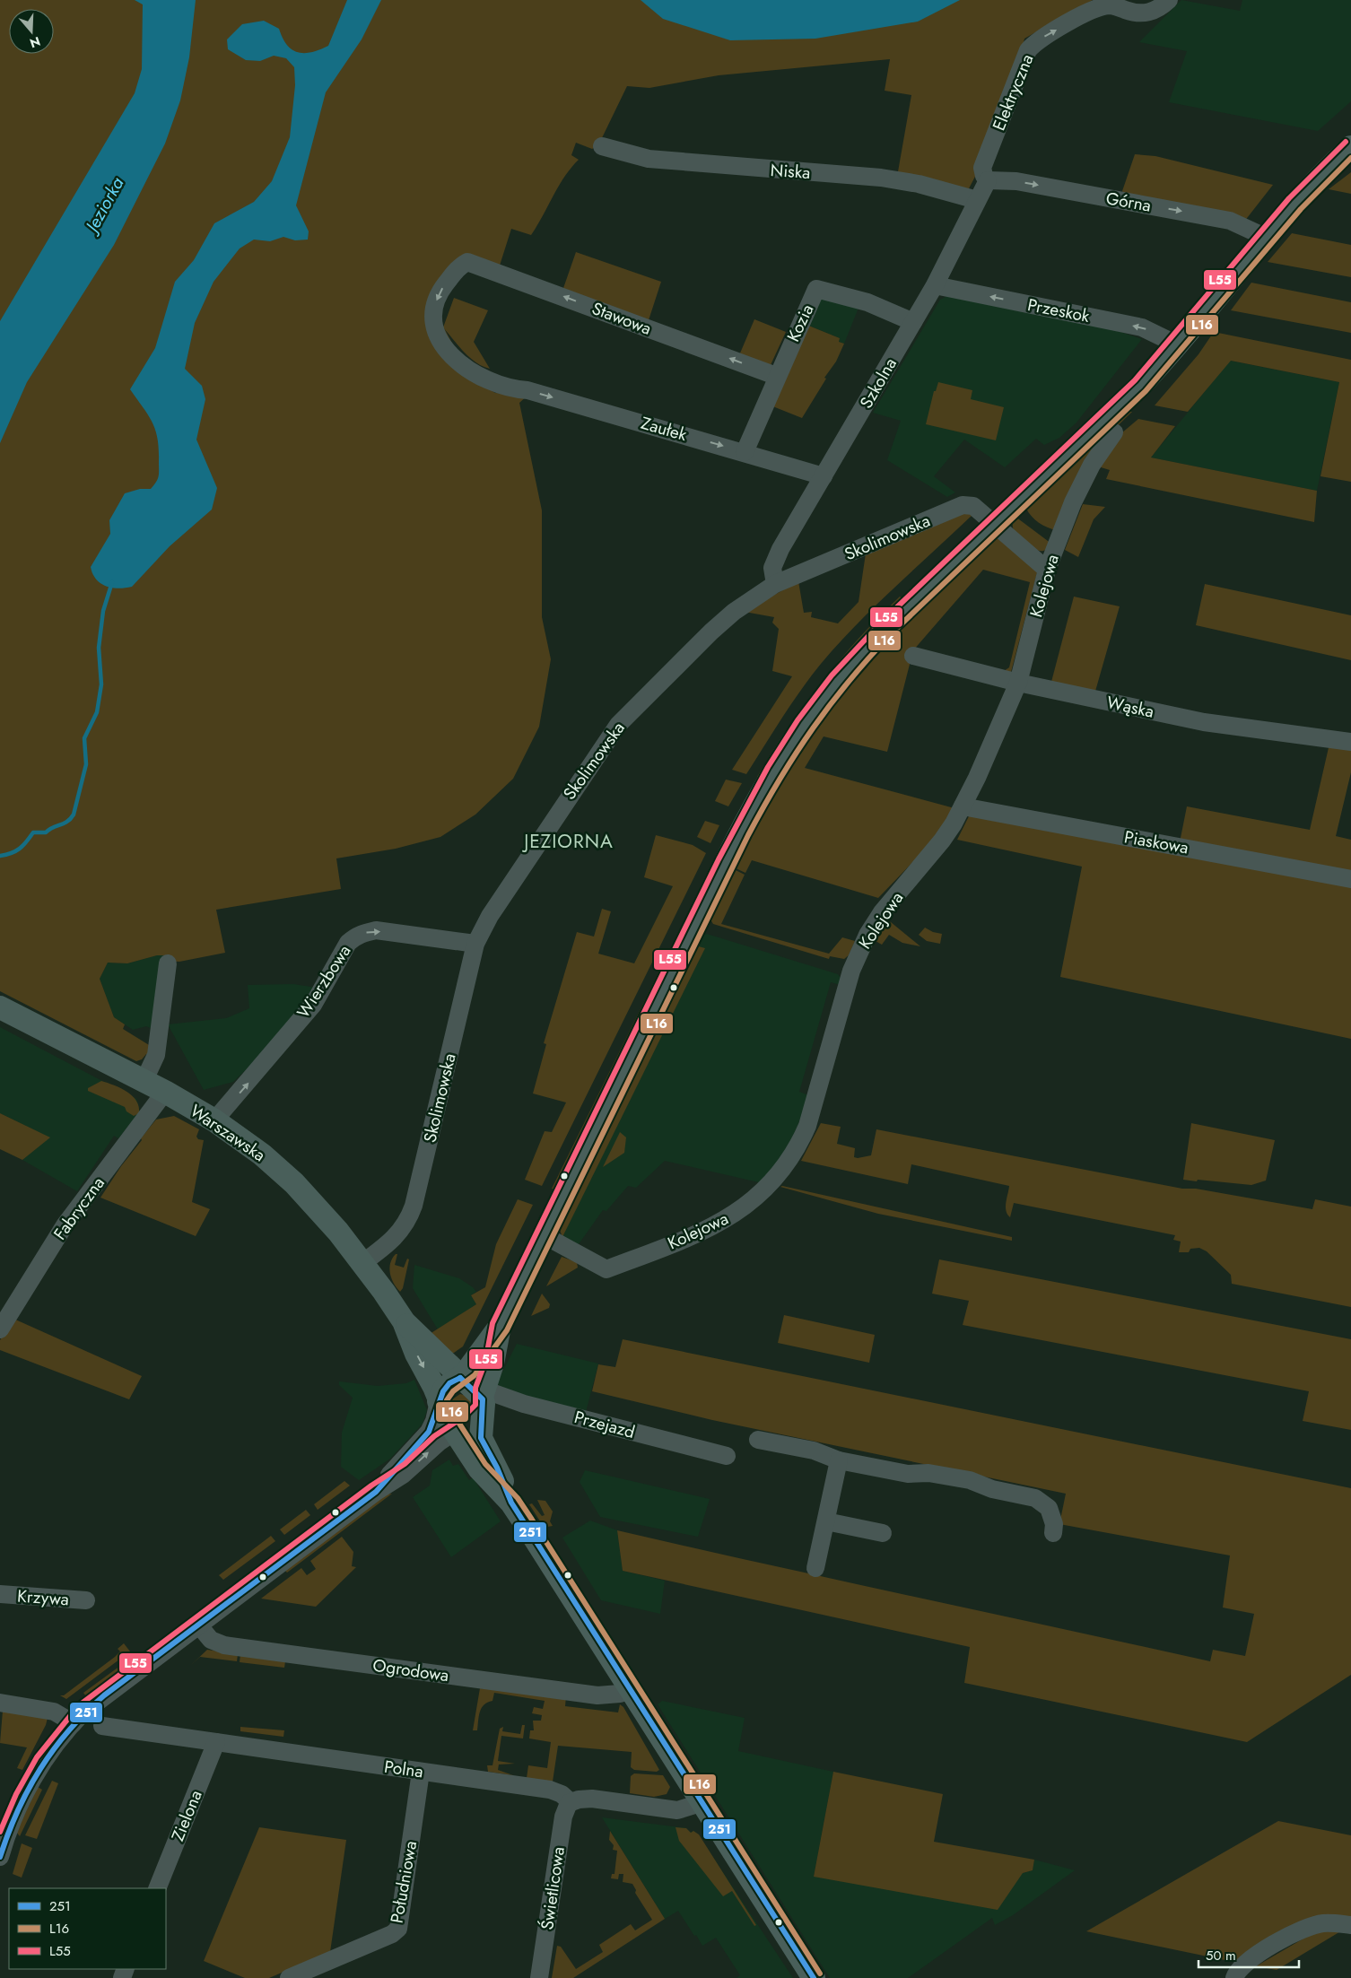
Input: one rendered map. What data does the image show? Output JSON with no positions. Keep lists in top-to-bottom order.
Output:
{
  "streets": {
    "main road": ["Warszawska"],
    "street": [
      "Elektryczna",
      "Niska",
      "Górna",
      "Przeskok",
      "Stawowa",
      "Kozia",
      "Szkolna",
      "Zaułek",
      "Skolimowska",
      "Kolejowa",
      "Wąska",
      "Piaskowa",
      "Wierzbowa",
      "Fabryczna",
      "Przejazd",
      "Krzywa",
      "Ogrodowa",
      "Polna",
      "Zielona",
      "Południowa",
      "Świetlicowa"
    ]
  },
  "crossings": [
    ["Elektryczna", "Górna"],
    ["Elektryczna", "Szkolna"],
    ["Niska", "Szkolna"],
    ["Górna", "Szkolna"],
    ["Przeskok", "Szkolna"],
    ["Stawowa", "Kozia"],
    ["Stawowa", "Zaułek"],
    ["Kozia", "Szkolna"],
    ["Kozia", "Zaułek"],
    ["Szkolna", "Zaułek"],
    ["Szkolna", "Skolimowska"],
    ["Skolimowska", "Kolejowa"],
    ["Skolimowska", "Wierzbowa"],
    ["Skolimowska", "Warszawska"],
    ["Kolejowa", "Wąska"],
    ["Kolejowa", "Piaskowa"],
    ["Wierzbowa", "Warszawska"],
    ["Warszawska", "Fabryczna"],
    ["Warszawska", "Przejazd"],
    ["Polna", "Zielona"],
    ["Polna", "Południowa"],
    ["Polna", "Świetlicowa"]
  ],
  "one_way": [
    "Elektryczna",
    "Górna",
    "Przeskok",
    "Stawowa",
    "Wierzbowa"
  ],
  "districts": ["JEZIORNA"],
  "water": ["Jeziorka"],
  "lines": ["transit line L55", "transit line L16", "transit line 251"],
  "legend": ["251", "L16", "L55"],
  "scale_bar": "50 m",
  "north": "bottom"
}
